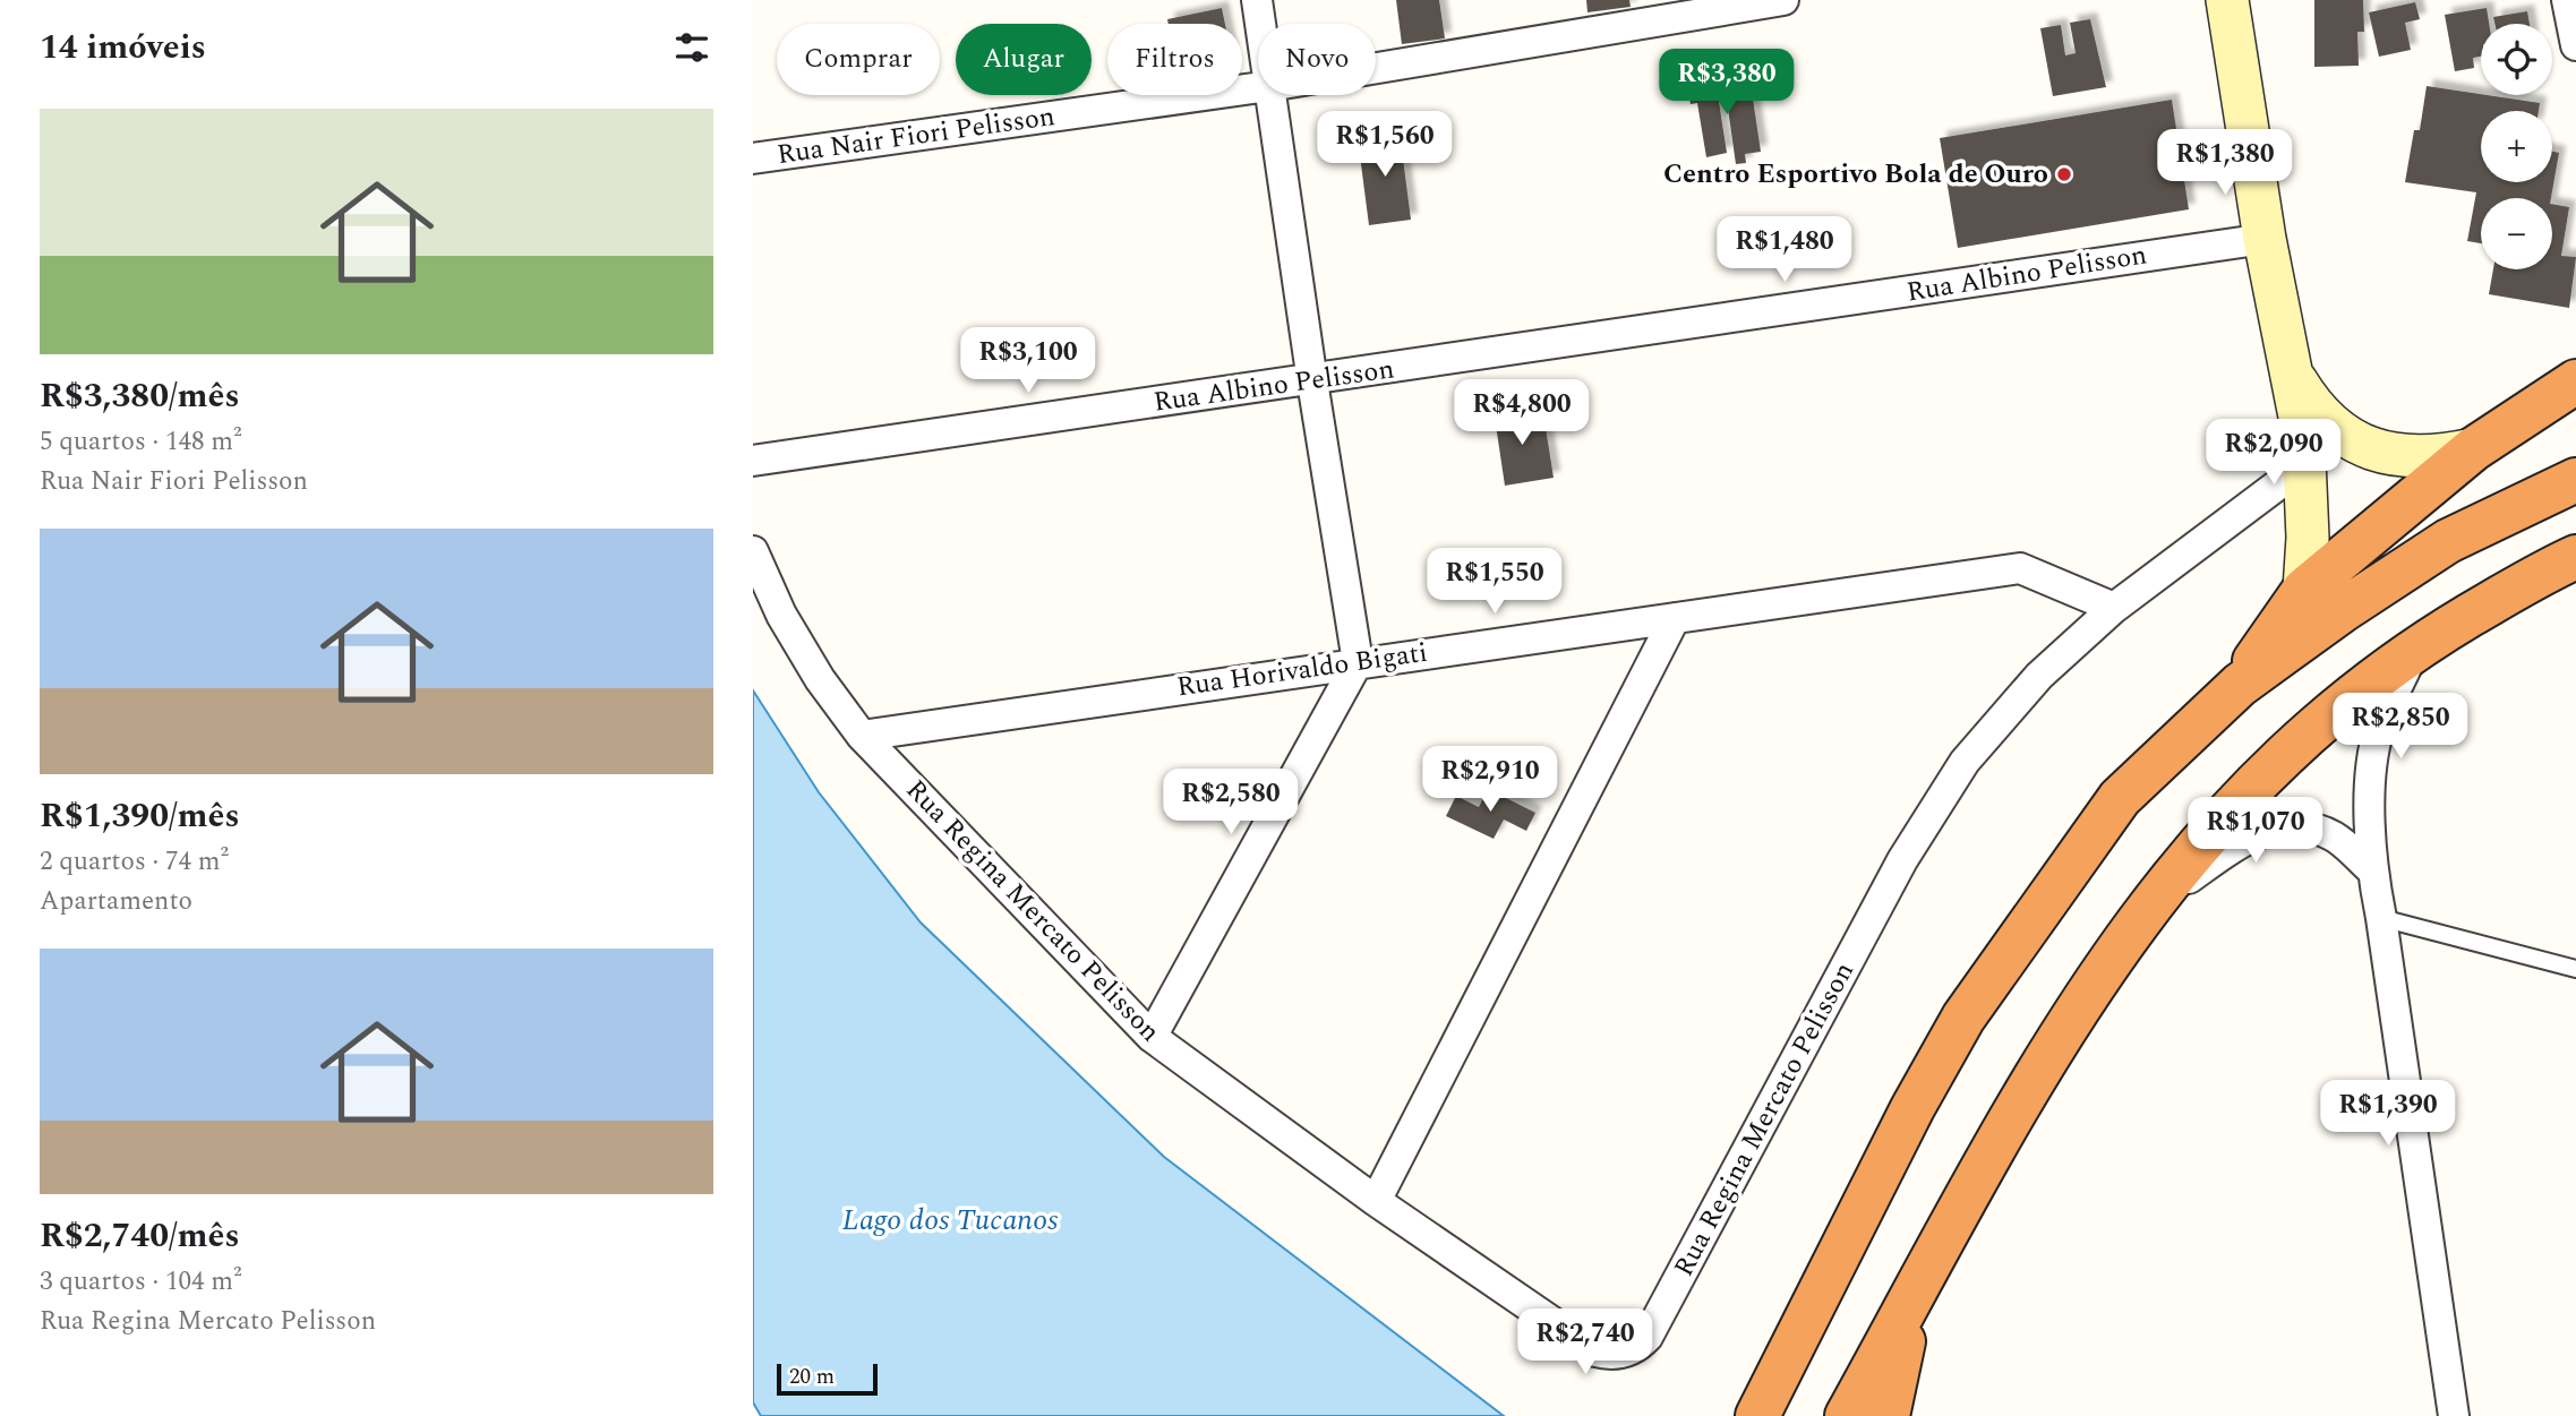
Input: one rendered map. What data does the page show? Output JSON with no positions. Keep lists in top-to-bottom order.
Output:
{
  "streets": {
    "street": [
      "Rua Nair Fiori Pelisson",
      "Rua Albino Pelisson",
      "Rua Horivaldo Bigati",
      "Rua Regina Mercato Pelisson"
    ]
  },
  "crossings": [
    ["Rua Horivaldo Bigati", "Rua Regina Mercato Pelisson"]
  ],
  "water": ["Lago dos Tucanos"],
  "places": ["Centro Esportivo Bola de Ouro"],
  "scale_bar": "20 m",
  "page": {
    "heading": "14 imóveis",
    "map_buttons": ["+", "−"],
    "chip": [
      "Comprar",
      "Alugar",
      "Filtros",
      "Novo"
    ],
    "price": [
      "R$3,380",
      "R$1,560",
      "R$1,380",
      "R$1,480",
      "R$3,100",
      "R$4,800",
      "R$2,090",
      "R$1,550",
      "R$2,850",
      "R$2,910",
      "R$2,580",
      "R$1,070",
      "R$1,390",
      "R$2,740"
    ],
    "list": [
      {
        "name": "R$3,380/mês",
        "note": "5 quartos · 148 m² · Rua Nair Fiori Pelisson"
      },
      {
        "name": "R$1,390/mês",
        "note": "2 quartos · 74 m² · Apartamento"
      },
      {
        "name": "R$2,740/mês",
        "note": "3 quartos · 104 m² · Rua Regina Mercato Pelisson"
      }
    ],
    "scale": "20 m"
  }
}
